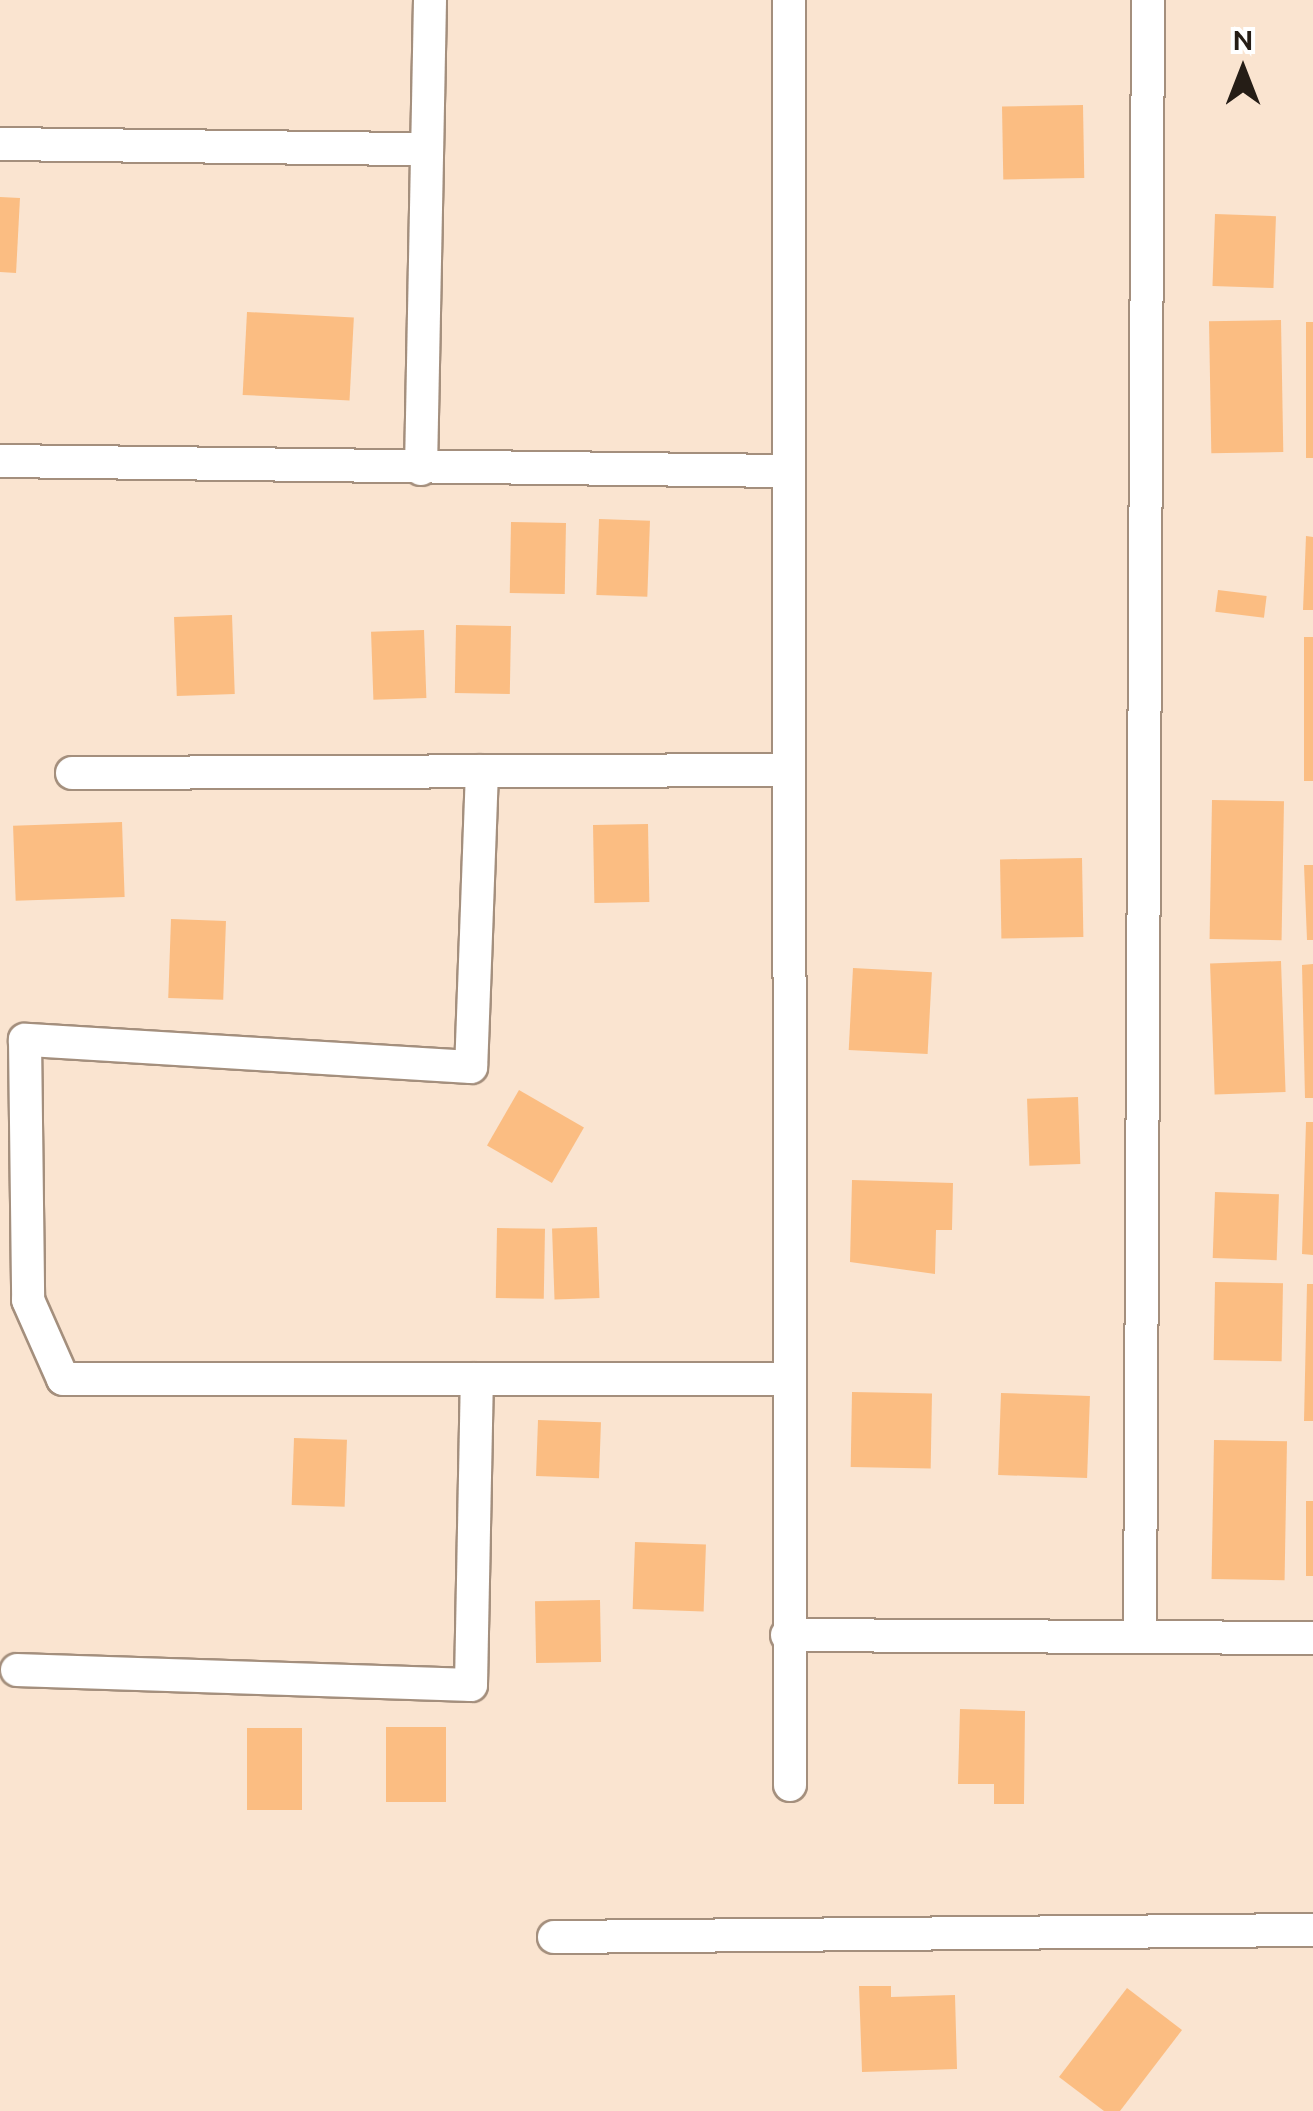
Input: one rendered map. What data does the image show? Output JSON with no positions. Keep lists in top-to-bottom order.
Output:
{
  "north": "top"
}
